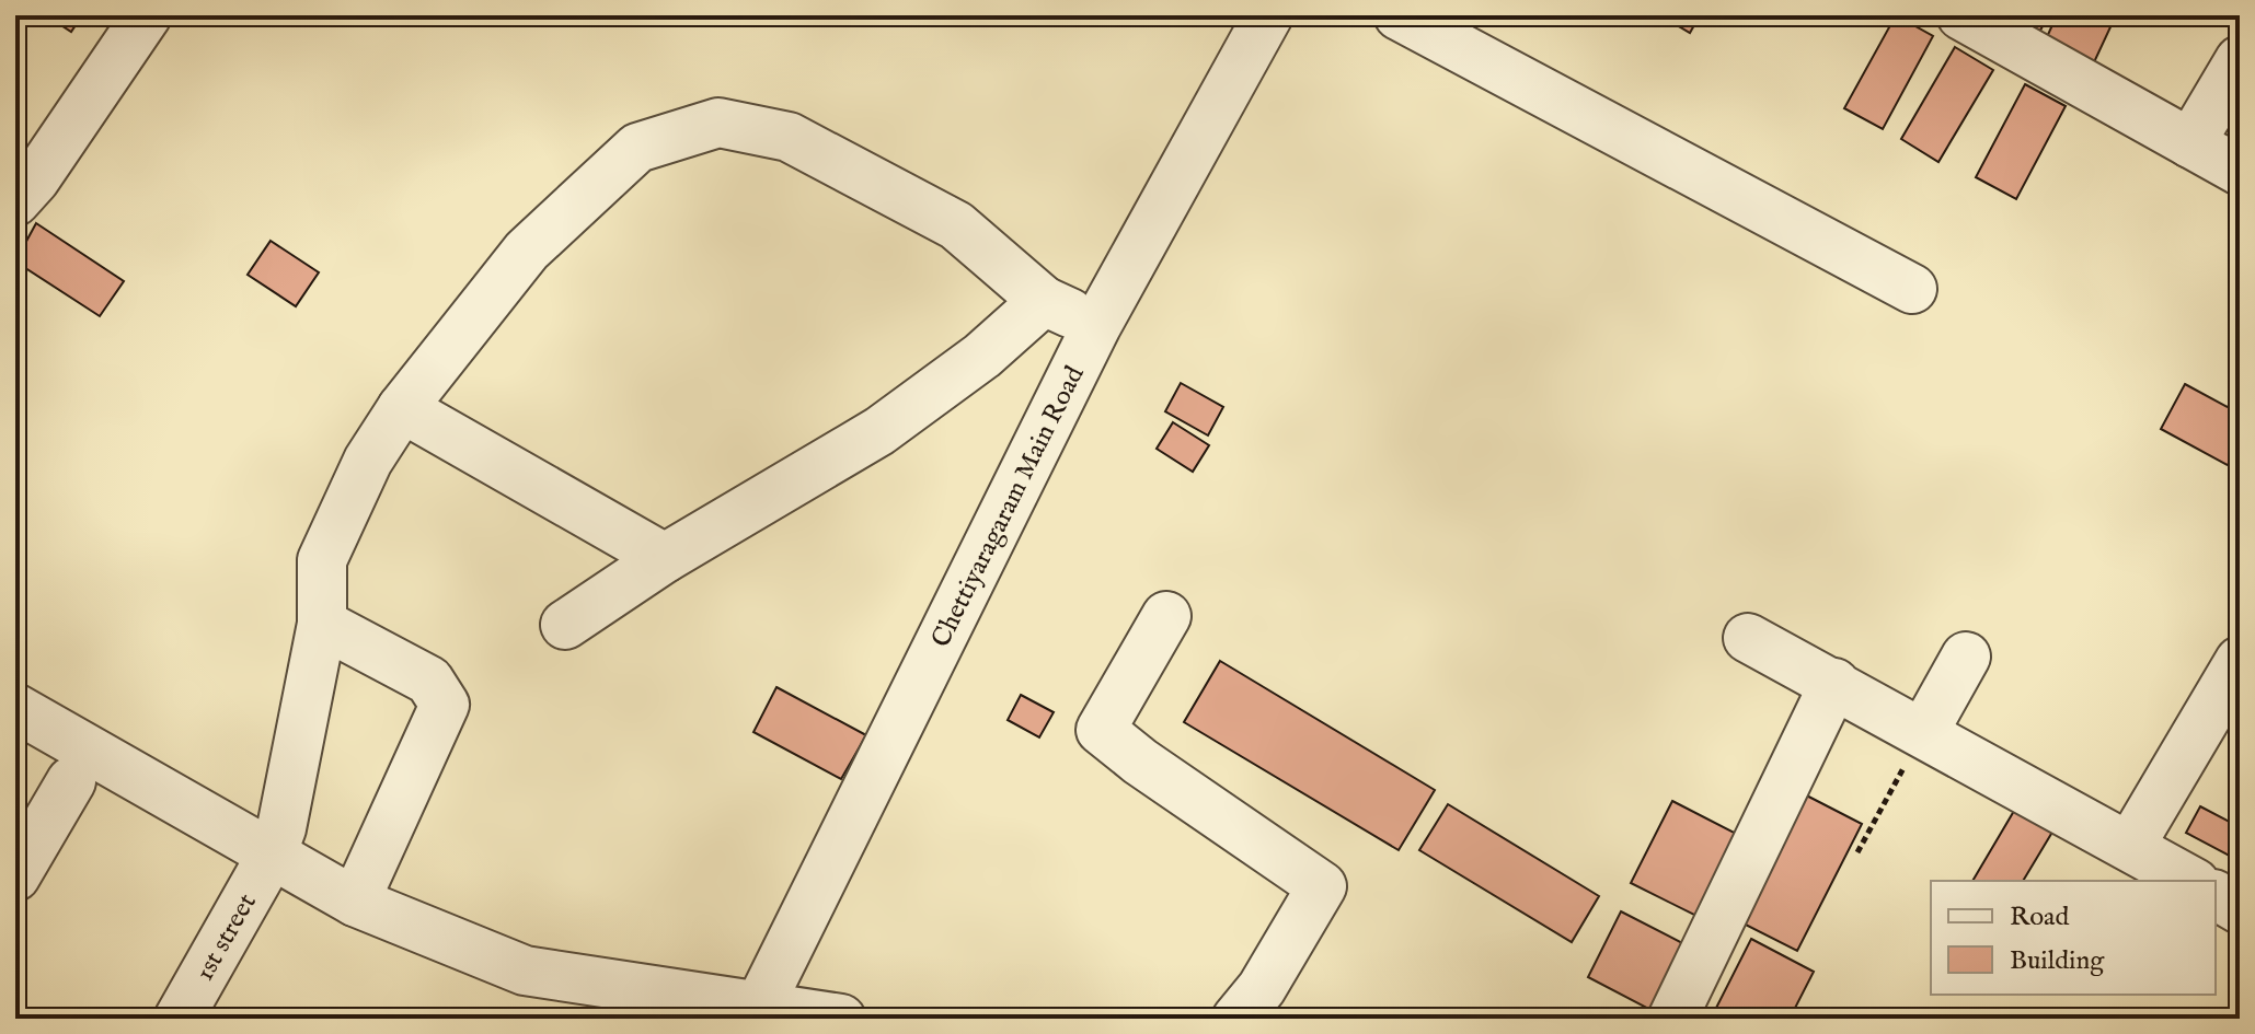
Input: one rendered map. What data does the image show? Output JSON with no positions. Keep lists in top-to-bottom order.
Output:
{
  "streets": {
    "street": ["Chettiyaragaram Main Road", "1st street"]
  },
  "crossings": [
    ["Chettiyaragaram Main Road", "1st street"]
  ],
  "legend": ["Road", "Building"]
}
